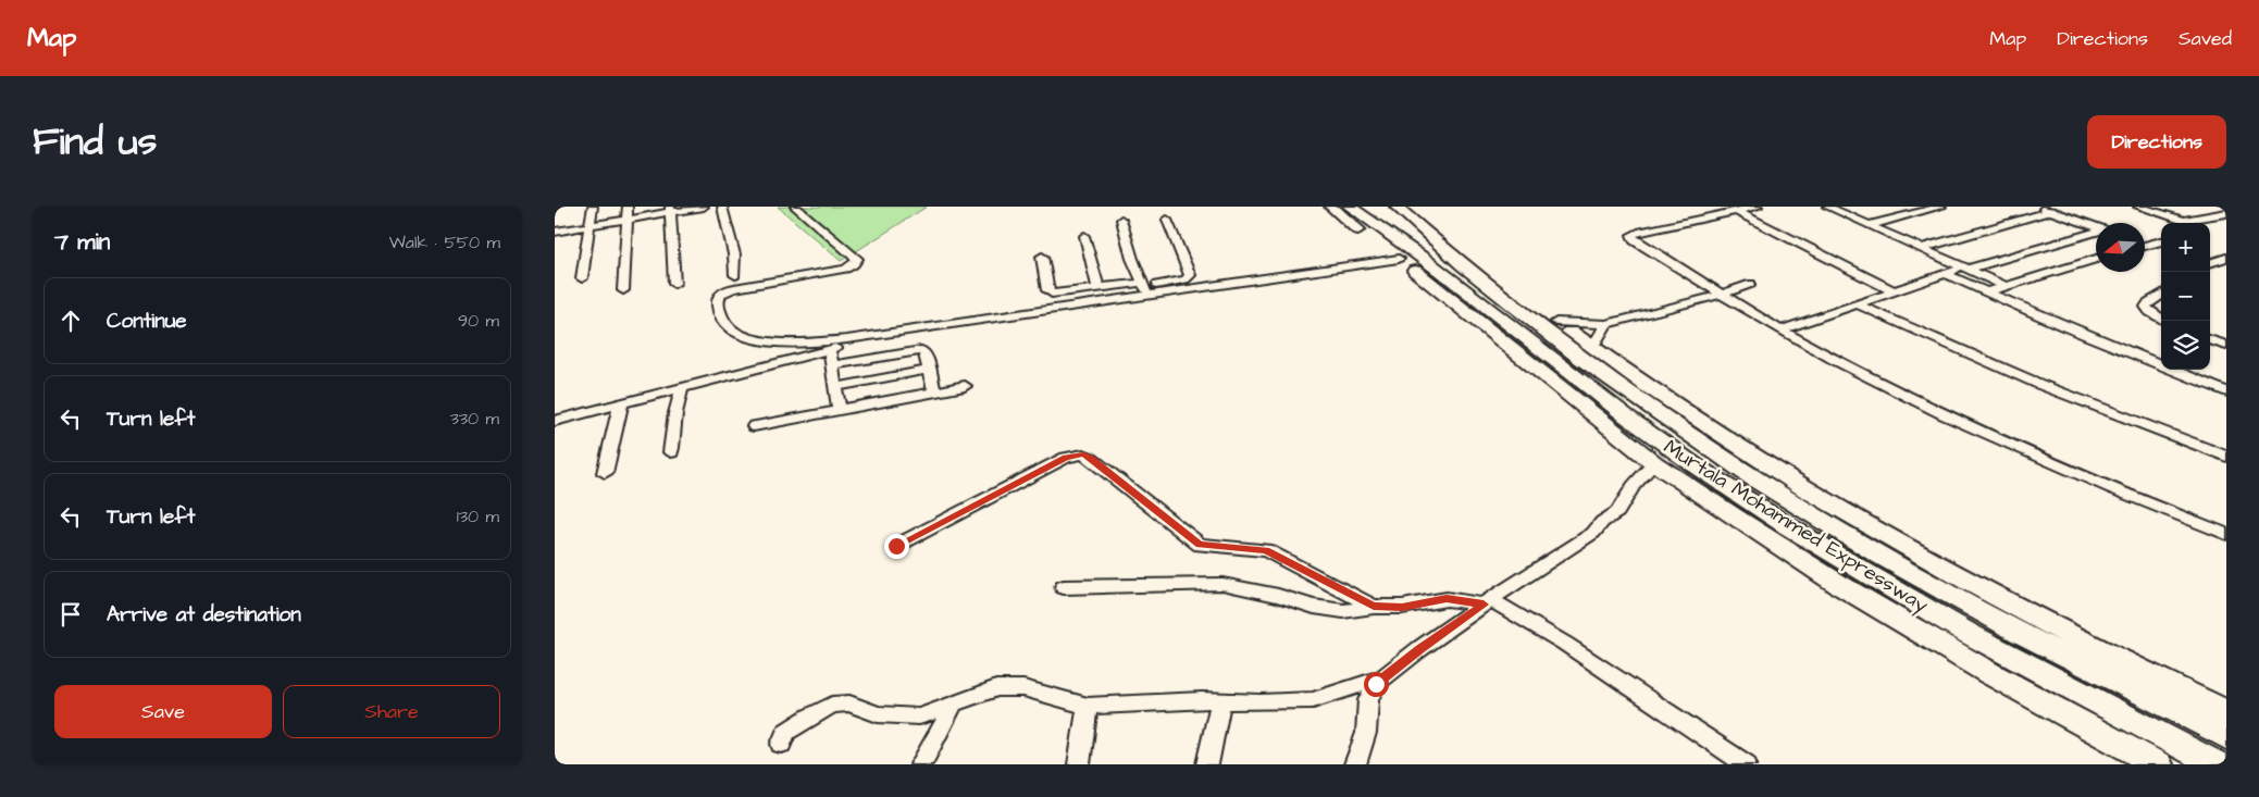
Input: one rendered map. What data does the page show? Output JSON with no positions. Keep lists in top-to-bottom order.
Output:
{
  "streets": {
    "highway": ["Murtala Mohammed Expressway"]
  },
  "north": "left",
  "page": {
    "header": "Map",
    "nav": ["Map", "Directions", "Saved"],
    "title": "Find us",
    "buttons": [
      "Directions",
      ["Save", "Share"]
    ],
    "heading": ["7 min", "Walk · 550 m"],
    "map_buttons": ["+", "−"],
    "list": [
      ["Continue", "90 m"],
      ["Turn left", "330 m"],
      ["Turn left", "130 m"],
      "Arrive at destination"
    ]
  }
}
